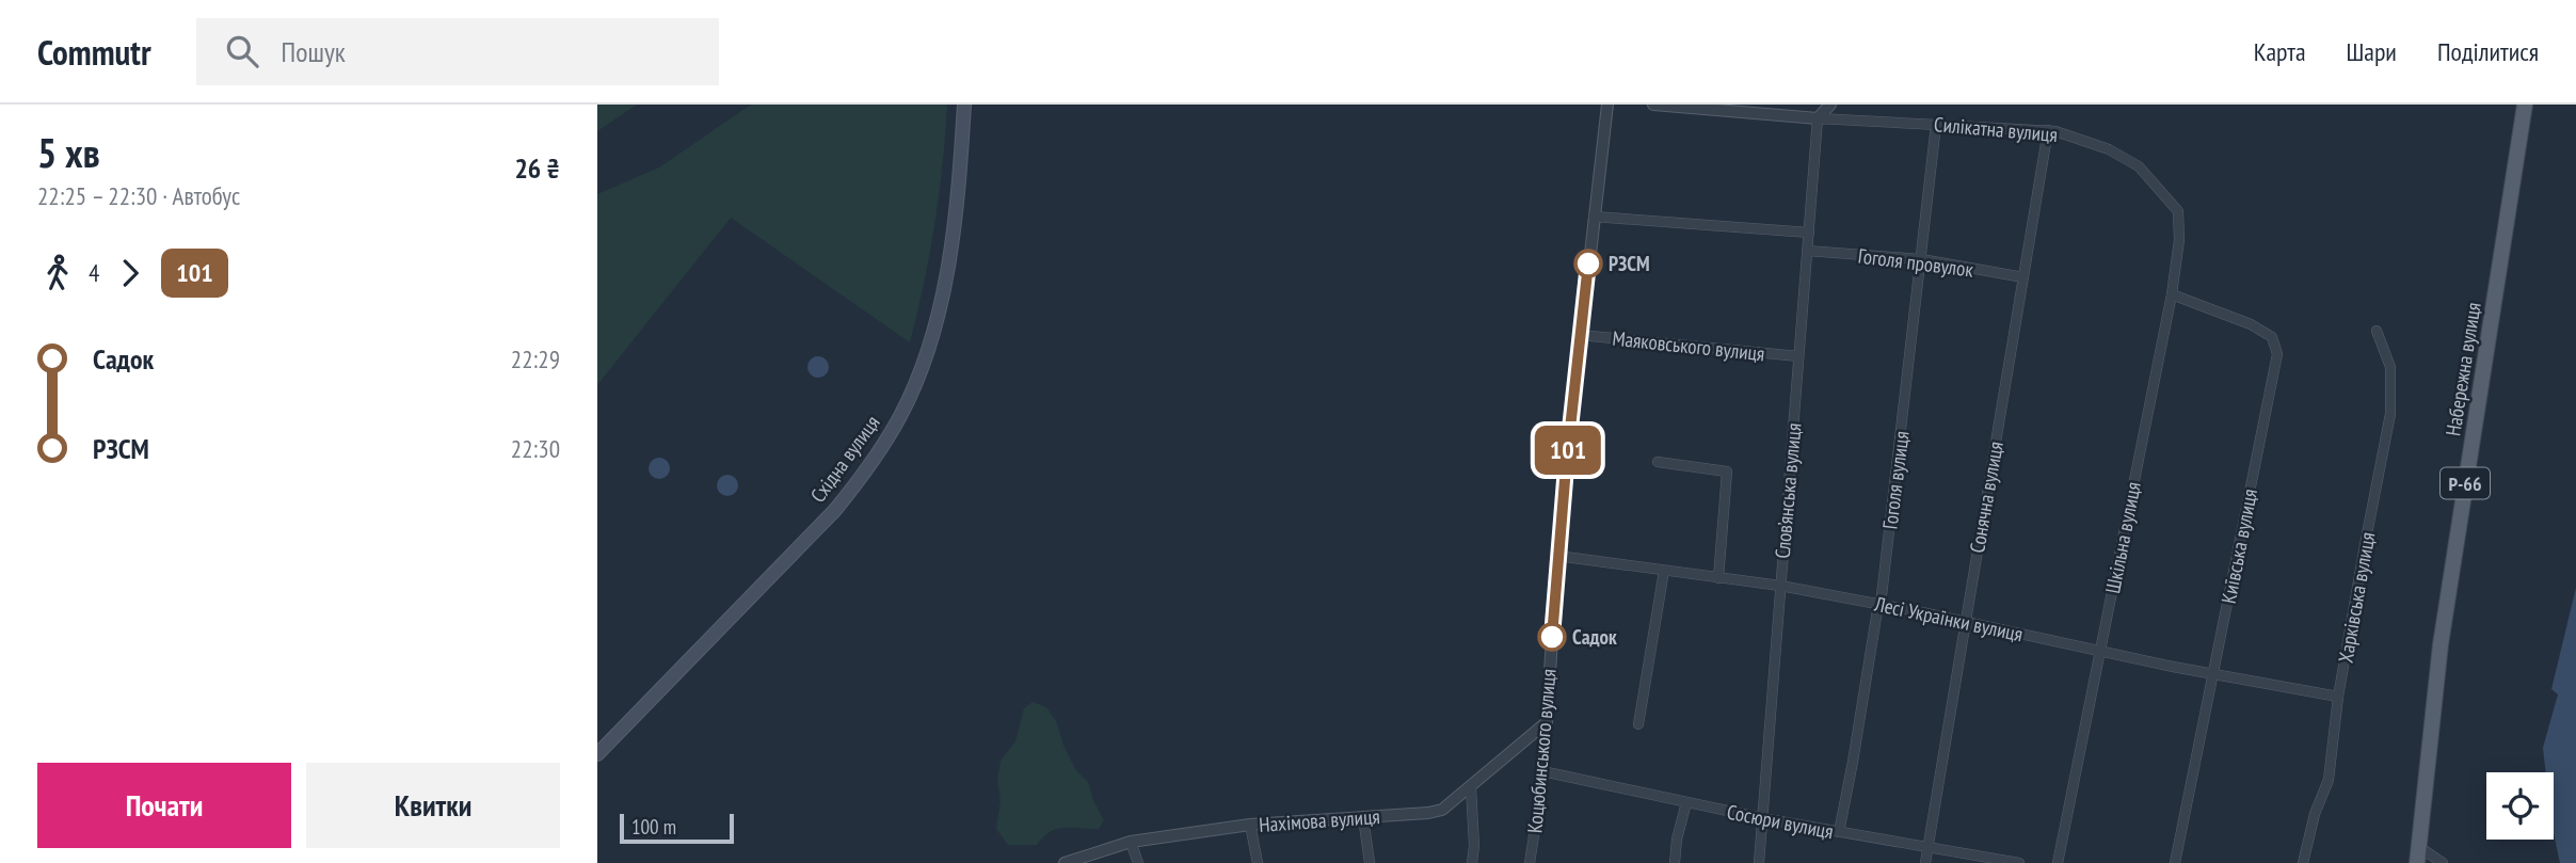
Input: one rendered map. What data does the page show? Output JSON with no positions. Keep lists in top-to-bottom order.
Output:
{
  "streets": {
    "main road": ["Набережна вулиця", "Східна вулиця", "Р-66"],
    "street": [
      "Силікатна вулиця",
      "Гоголя провулок",
      "Маяковського вулиця",
      "Гоголя вулиця",
      "Слов’янська вулиця",
      "Сонячна вулиця",
      "Шкільна вулиця",
      "Київська вулиця",
      "Харківська вулиця",
      "Лесі Українки вулиця",
      "Коцюбинського вулиця",
      "Нахімова вулиця",
      "Сосюри вулиця"
    ]
  },
  "crossings": [
    ["Силікатна вулиця", "Гоголя вулиця"],
    ["Силікатна вулиця", "Слов’янська вулиця"],
    ["Силікатна вулиця", "Сонячна вулиця"],
    ["Силікатна вулиця", "Шкільна вулиця"],
    ["Гоголя провулок", "Гоголя вулиця"],
    ["Гоголя провулок", "Слов’янська вулиця"],
    ["Гоголя провулок", "Сонячна вулиця"],
    ["Маяковського вулиця", "Слов’янська вулиця"],
    ["Маяковського вулиця", "Коцюбинського вулиця"],
    ["Гоголя вулиця", "Лесі Українки вулиця"],
    ["Гоголя вулиця", "Сосюри вулиця"],
    ["Слов’янська вулиця", "Лесі Українки вулиця"],
    ["Слов’янська вулиця", "Сосюри вулиця"],
    ["Сонячна вулиця", "Лесі Українки вулиця"],
    ["Сонячна вулиця", "Сосюри вулиця"],
    ["Шкільна вулиця", "Київська вулиця"],
    ["Шкільна вулиця", "Лесі Українки вулиця"],
    ["Київська вулиця", "Лесі Українки вулиця"],
    ["Харківська вулиця", "Лесі Українки вулиця"],
    ["Лесі Українки вулиця", "Коцюбинського вулиця"],
    ["Коцюбинського вулиця", "Нахімова вулиця"],
    ["Коцюбинського вулиця", "Сосюри вулиця"]
  ],
  "places": ["РЗСМ", "Садок"],
  "lines": ["bus line 101"],
  "scale_bar": "100 m",
  "page": {
    "header": "Commutr",
    "search": "Пошук",
    "nav": ["Карта", "Шари", "Поділитися"],
    "heading": ["5 хв", "22:25 – 22:30 · Автобус", "26 ₴"],
    "on_map": "101",
    "legs": ["4", "101"],
    "list": [
      {
        "name": "Садок",
        "value": "22:29"
      },
      {
        "name": "РЗСМ",
        "value": "22:30"
      }
    ],
    "buttons": ["Почати", "Квитки"],
    "scale": "100 m"
  }
}
